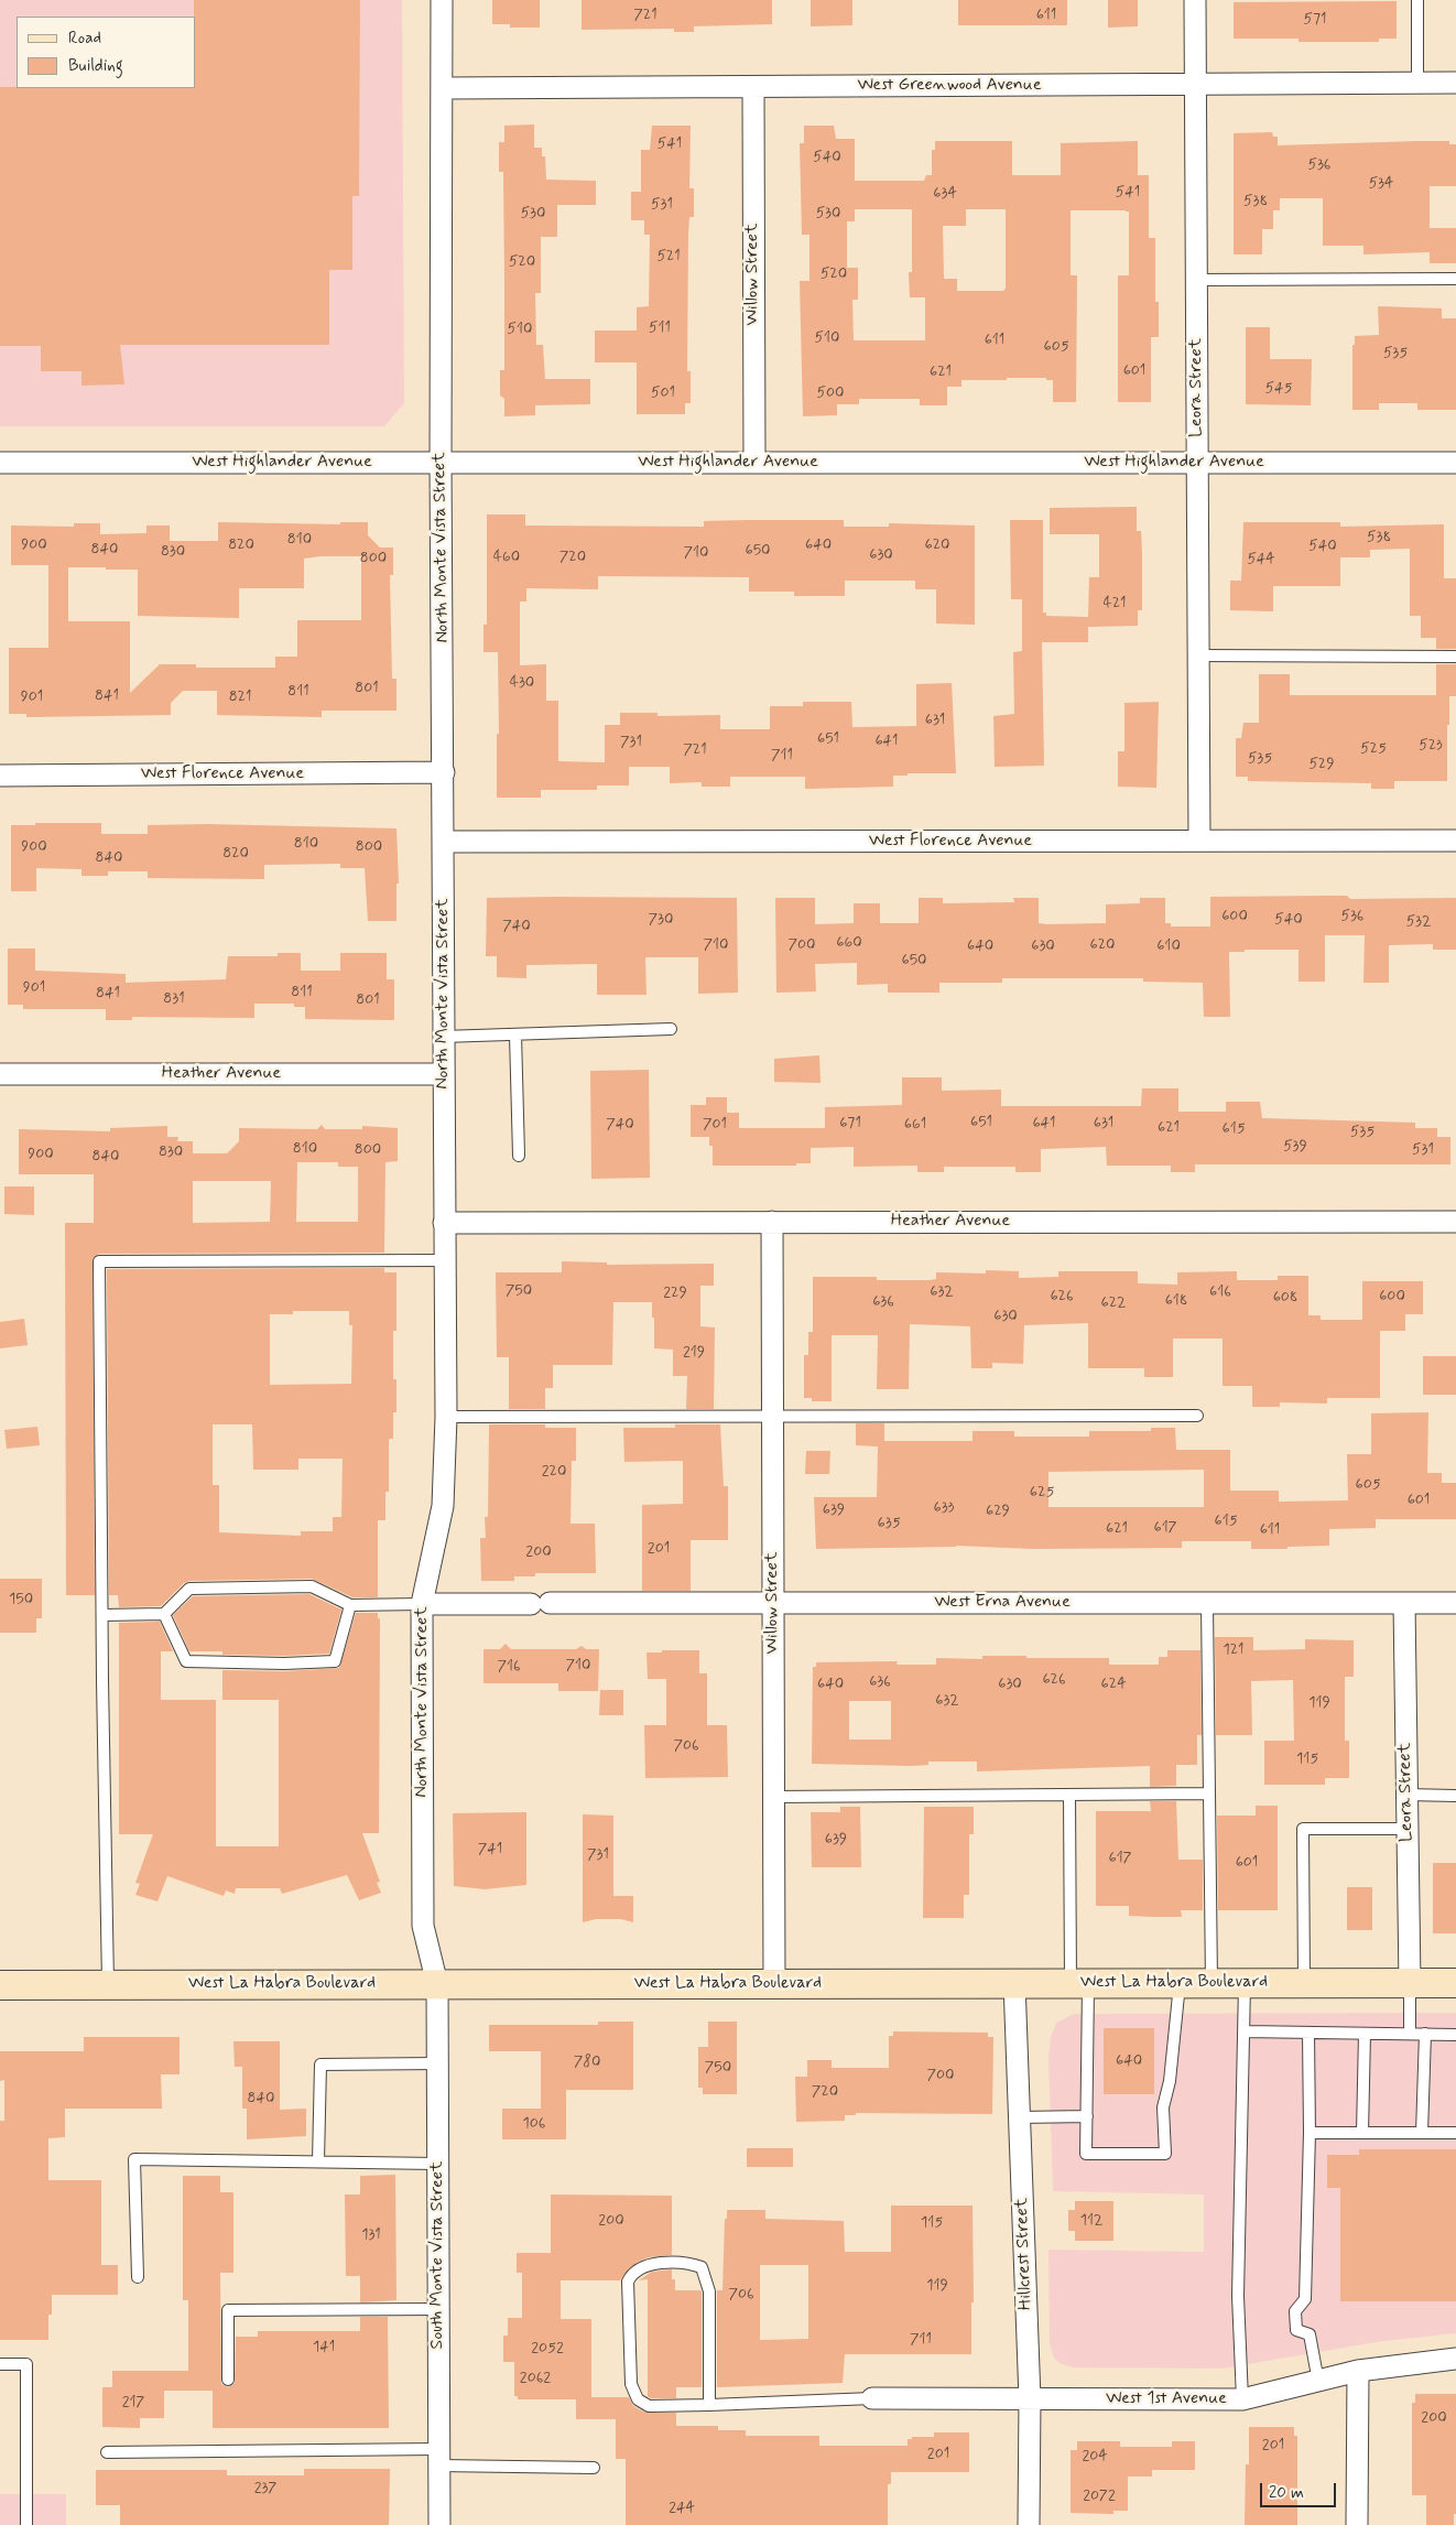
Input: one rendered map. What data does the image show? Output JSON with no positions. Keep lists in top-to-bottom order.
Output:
{
  "streets": {
    "main road": ["West La Habra Boulevard"],
    "street": [
      "West Greenwood Avenue",
      "Willow Street",
      "Leora Street",
      "West Highlander Avenue",
      "North Monte Vista Street",
      "West Florence Avenue",
      "Heather Avenue",
      "West Erna Avenue",
      "Hillcrest Street",
      "South Monte Vista Street",
      "West 1st Avenue"
    ]
  },
  "crossings": [
    ["West Greenwood Avenue", "Willow Street"],
    ["West Greenwood Avenue", "Leora Street"],
    ["West Greenwood Avenue", "North Monte Vista Street"],
    ["Willow Street", "West Highlander Avenue"],
    ["Willow Street", "Heather Avenue"],
    ["Willow Street", "West Erna Avenue"],
    ["Willow Street", "West La Habra Boulevard"],
    ["Leora Street", "West Highlander Avenue"],
    ["Leora Street", "West Florence Avenue"],
    ["Leora Street", "West Erna Avenue"],
    ["Leora Street", "West La Habra Boulevard"],
    ["West Highlander Avenue", "North Monte Vista Street"],
    ["North Monte Vista Street", "West Florence Avenue"],
    ["North Monte Vista Street", "Heather Avenue"],
    ["North Monte Vista Street", "West Erna Avenue"],
    ["North Monte Vista Street", "West La Habra Boulevard"],
    ["North Monte Vista Street", "South Monte Vista Street"],
    ["West La Habra Boulevard", "Hillcrest Street"],
    ["West La Habra Boulevard", "South Monte Vista Street"],
    ["Hillcrest Street", "West 1st Avenue"]
  ],
  "house_numbers": [
    "721",
    "611",
    "571",
    "541",
    "540",
    "536",
    "534",
    "541",
    "634",
    "538",
    "531",
    "530",
    "530",
    "521",
    "520",
    "520",
    "511",
    "510",
    "510",
    "611",
    "605",
    "535",
    "601",
    "621",
    "545",
    "501",
    "500",
    "538",
    "810",
    "900",
    "820",
    "640",
    "620",
    "540",
    "840",
    "650",
    "830",
    "710",
    "630",
    "460",
    "720",
    "800",
    "544",
    "421",
    "430",
    "801",
    "811",
    "841",
    "901",
    "821",
    "631",
    "651",
    "641",
    "731",
    "523",
    "525",
    "721",
    "711",
    "535",
    "529",
    "810",
    "900",
    "800",
    "820",
    "840",
    "600",
    "536",
    "730",
    "540",
    "532",
    "740",
    "660",
    "710",
    "700",
    "620",
    "640",
    "630",
    "610",
    "650",
    "901",
    "811",
    "841",
    "831",
    "801",
    "651",
    "671",
    "641",
    "631",
    "740",
    "701",
    "661",
    "621",
    "615",
    "535",
    "539",
    "810",
    "800",
    "531",
    "830",
    "900",
    "840",
    "750",
    "632",
    "616",
    "229",
    "626",
    "600",
    "608",
    "618",
    "636",
    "622",
    "630",
    "219",
    "220",
    "605",
    "625",
    "601",
    "633",
    "639",
    "629",
    "615",
    "635",
    "617",
    "621",
    "611",
    "201",
    "200",
    "150",
    "121",
    "710",
    "716",
    "626",
    "636",
    "640",
    "630",
    "624",
    "632",
    "119",
    "706",
    "115",
    "639",
    "741",
    "731",
    "617",
    "601",
    "640",
    "780",
    "750",
    "700",
    "720",
    "840",
    "106",
    "200",
    "112",
    "115",
    "131",
    "119",
    "706",
    "711",
    "141",
    "2052",
    "2062",
    "217",
    "200",
    "201",
    "201",
    "204",
    "237",
    "2072",
    "244"
  ],
  "legend": ["Road", "Building"],
  "scale_bar": "20 m"
}
